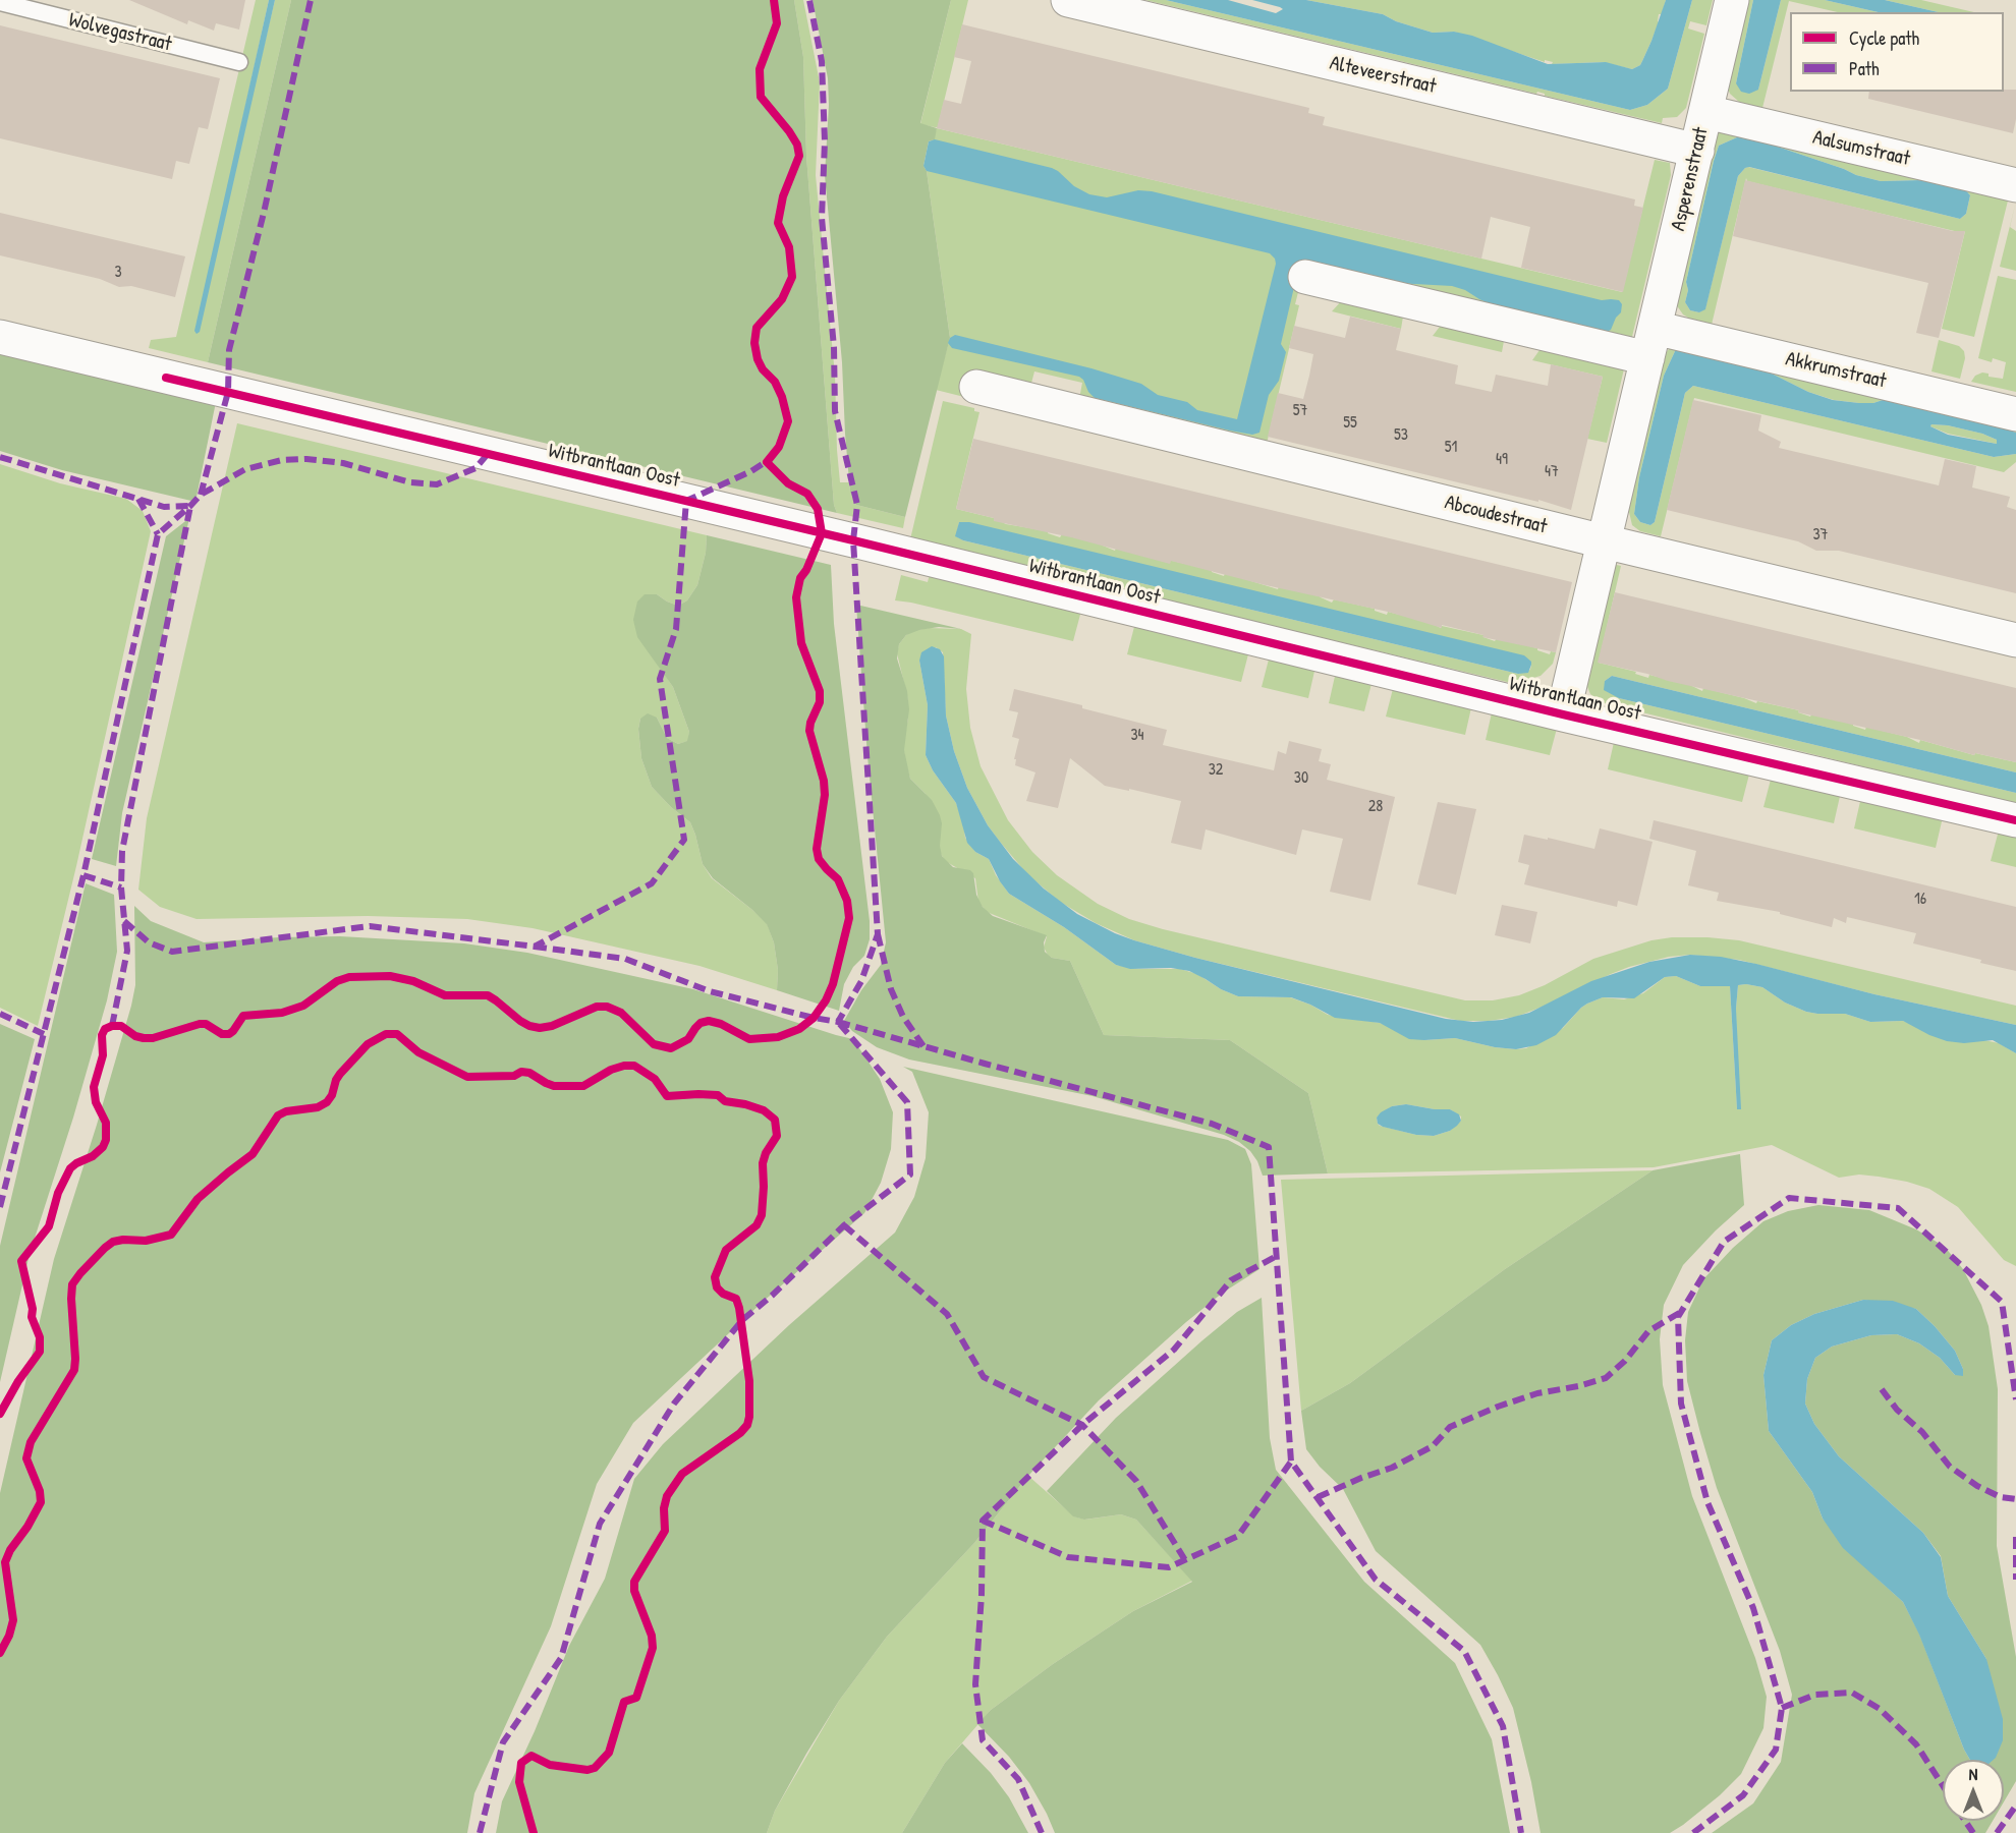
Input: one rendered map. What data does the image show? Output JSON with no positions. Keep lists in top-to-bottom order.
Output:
{
  "streets": {
    "street": [
      "Alteveerstraat",
      "Aalsumstraat",
      "Asperenstraat",
      "Akkrumstraat",
      "Witbrantlaan Oost",
      "Abcoudestraat"
    ],
    "lane": ["Wolvegastraat"]
  },
  "crossings": [
    ["Alteveerstraat", "Asperenstraat"],
    ["Aalsumstraat", "Asperenstraat"],
    ["Asperenstraat", "Akkrumstraat"],
    ["Asperenstraat", "Witbrantlaan Oost"],
    ["Asperenstraat", "Abcoudestraat"]
  ],
  "house_numbers": [
    "3",
    "57",
    "55",
    "53",
    "51",
    "49",
    "47",
    "37",
    "34",
    "32",
    "30",
    "28",
    "16"
  ],
  "legend": ["Cycle path", "Path"],
  "north": "top"
}
